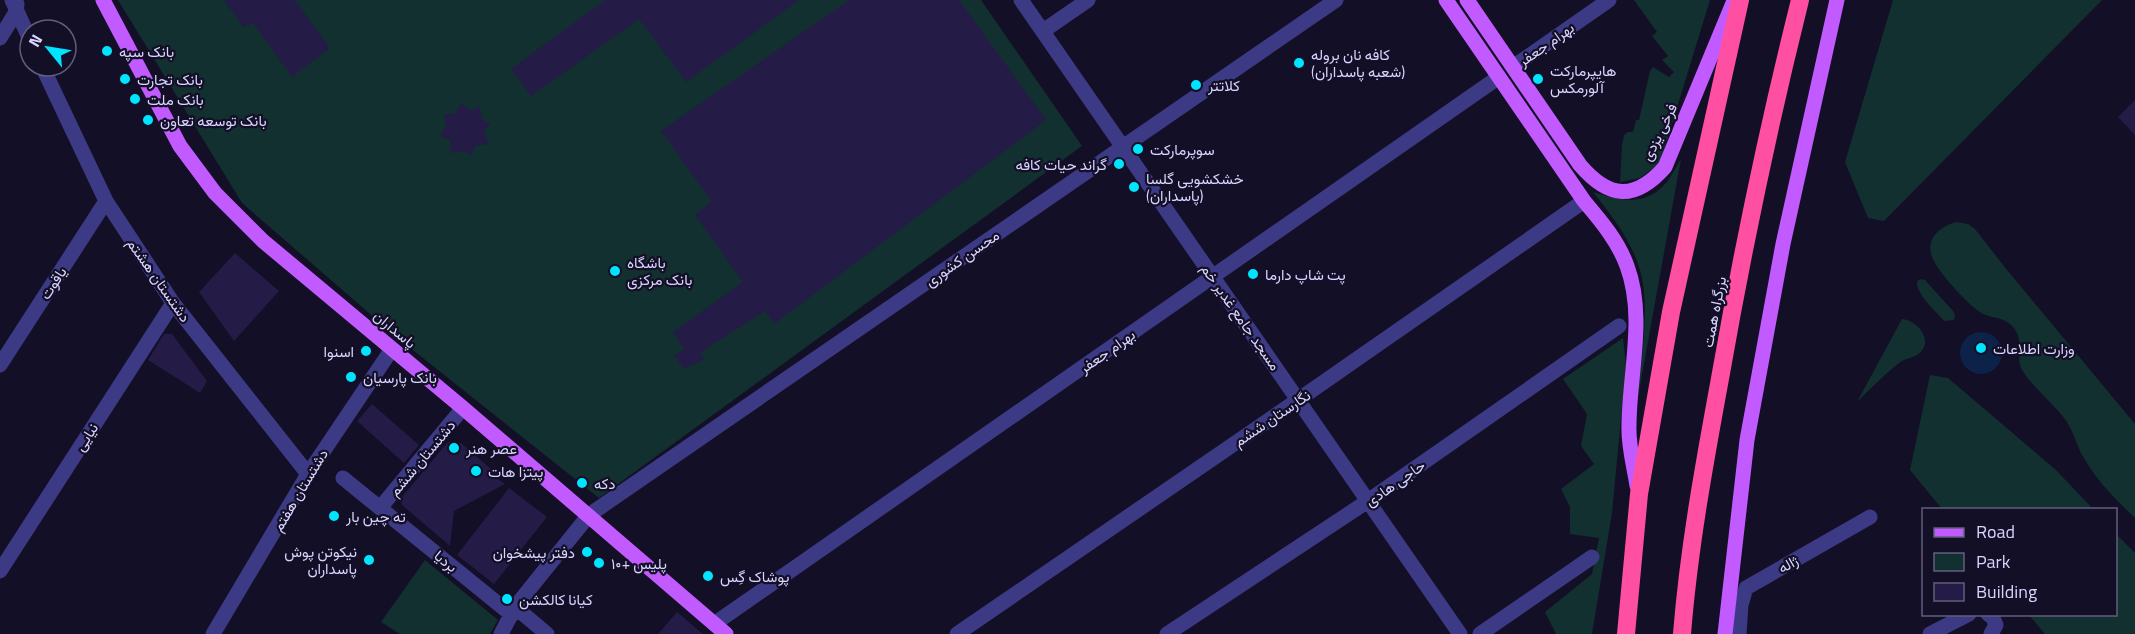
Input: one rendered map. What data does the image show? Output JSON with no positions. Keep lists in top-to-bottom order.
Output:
{
  "streets": {
    "highway": ["بزرگراه همت"],
    "main road": ["فرخی یزدی", "پاسداران"],
    "street": [
      "بهرام جعفر",
      "محسن کشوری",
      "دشتستان هشتم",
      "یاقوت",
      "مسجد جامع غدیر خم",
      "نگارستان ششم",
      "نیایی",
      "دشتستان ششم",
      "حاجی هادی",
      "دشتستان هفتم",
      "بردیا",
      "ژاله"
    ]
  },
  "crossings": [
    ["بهرام جعفر", "فرخی یزدی"],
    ["بهرام جعفر", "مسجد جامع غدیر خم"],
    ["بهرام جعفر", "پاسداران"],
    ["محسن کشوری", "مسجد جامع غدیر خم"],
    ["محسن کشوری", "پاسداران"],
    ["محسن کشوری", "بردیا"],
    ["دشتستان هشتم", "یاقوت"],
    ["دشتستان هشتم", "نیایی"],
    ["دشتستان هشتم", "دشتستان هفتم"],
    ["مسجد جامع غدیر خم", "نگارستان ششم"],
    ["مسجد جامع غدیر خم", "حاجی هادی"],
    ["پاسداران", "دشتستان ششم"],
    ["پاسداران", "دشتستان هفتم"],
    ["دشتستان ششم", "بردیا"]
  ],
  "places": [
    "بانک سپه",
    "کافه نان بروله (شعبه پاسداران)",
    "بانک تجارت",
    "هایپرمارکت آلورمکس",
    "کلاتتر",
    "بانک ملت",
    "بانک توسعه تعاون",
    "سوپرمارکت",
    "گراند حیات کافه",
    "خشکشویی گلسا (پاسداران)",
    "باشگاه بانک مرکزی",
    "پت شاپ دارما",
    "وزارت اطلاعات",
    "اسنوا",
    "بانک پارسیان",
    "عصر هنر",
    "پیتزا هات",
    "دکه",
    "ته چین بار",
    "دفتر پیشخوان",
    "نیکوتن پوش پاسداران",
    "پلیس +۱۰",
    "پوشاک گِس",
    "کیانا کالکشن"
  ],
  "legend": ["Road", "Park", "Building"],
  "north": "top left"
}
